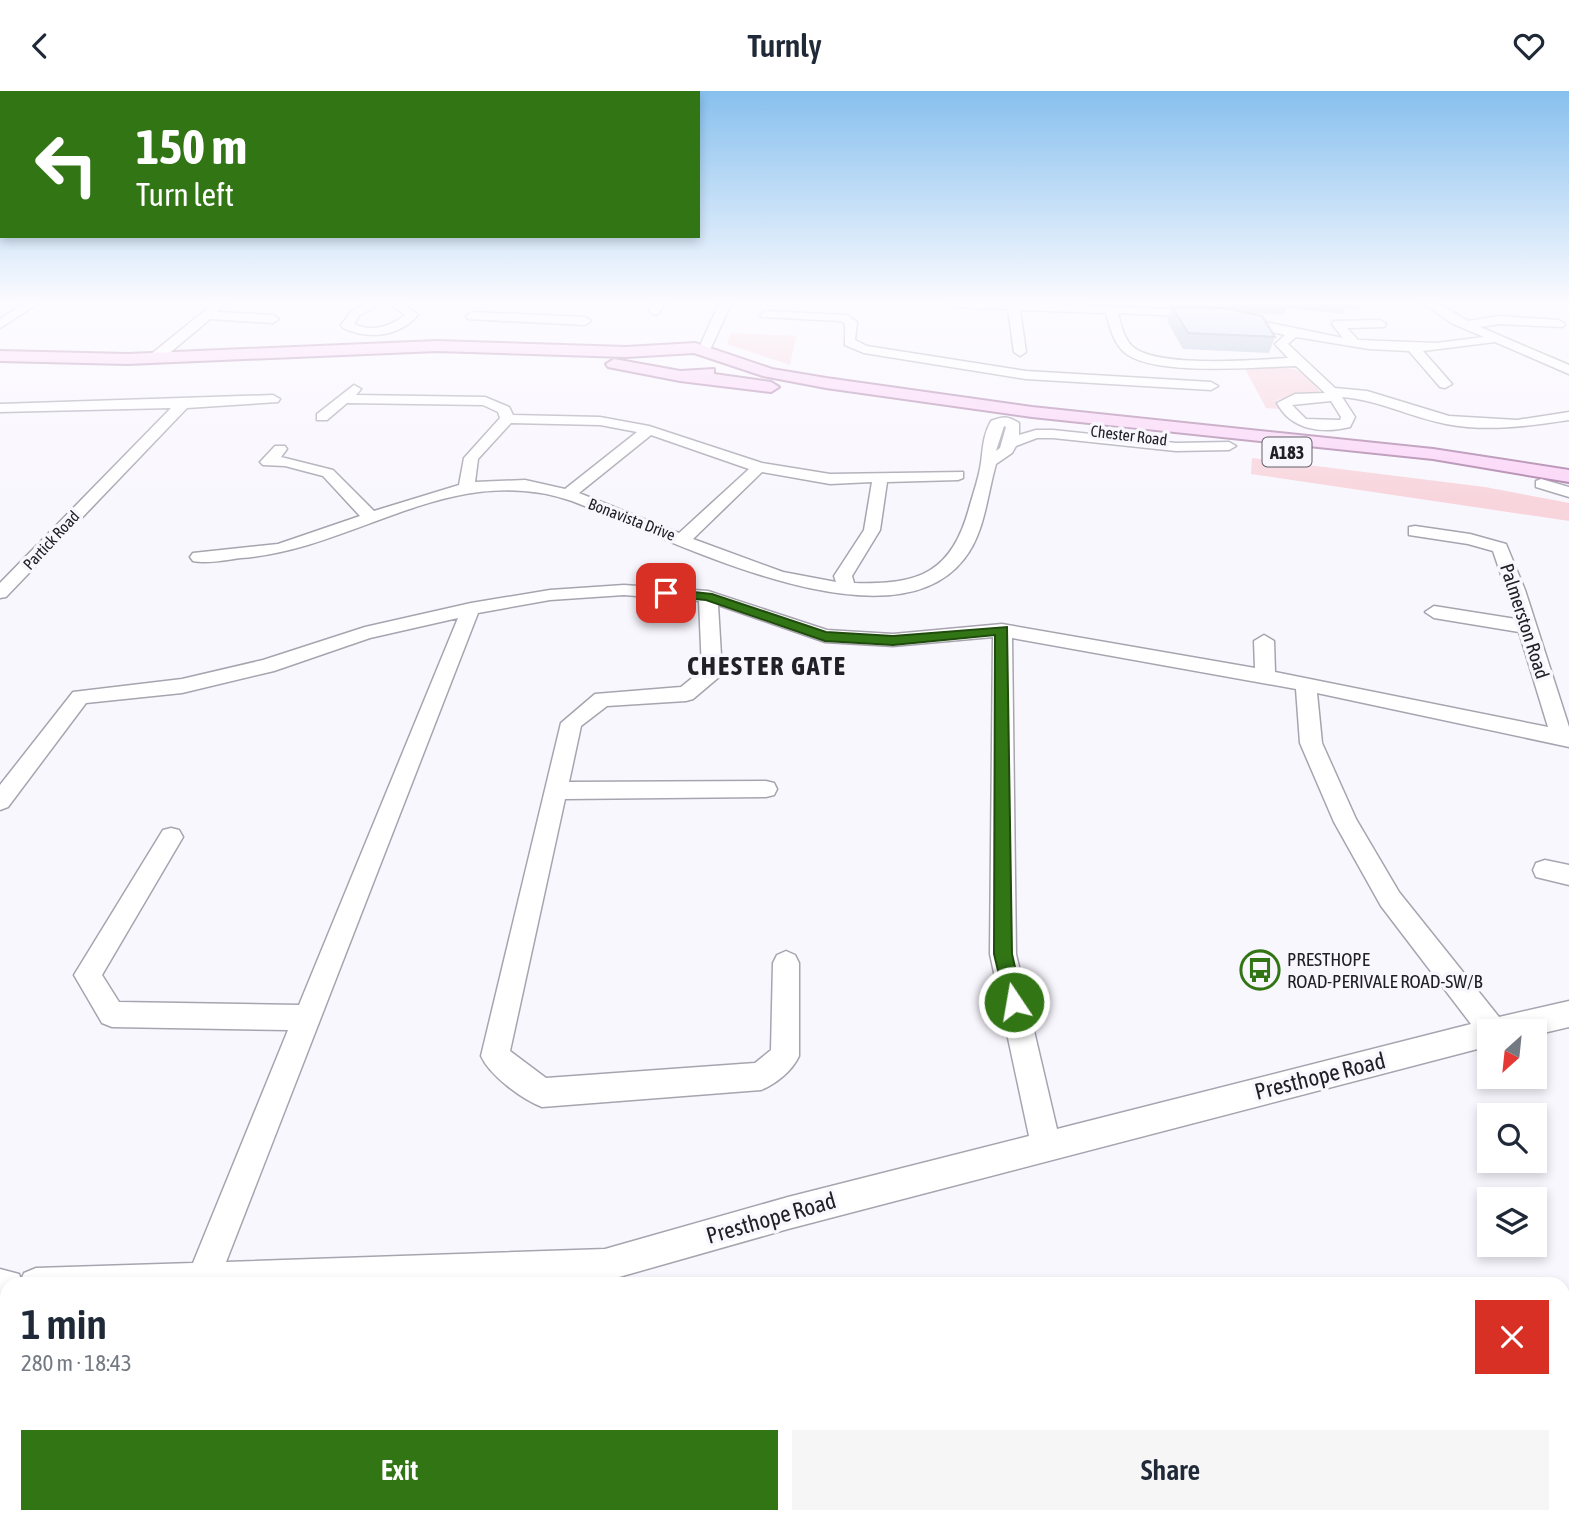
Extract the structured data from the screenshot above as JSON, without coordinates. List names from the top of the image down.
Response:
{
  "streets": {
    "main road": ["Chester Road", "A183"],
    "street": [
      "Bonavista Drive",
      "Partick Road",
      "Palmerston Road",
      "Presthope Road"
    ]
  },
  "crossings": [
    ["Chester Road", "Bonavista Drive"]
  ],
  "districts": ["CHESTER GATE"],
  "places": {
    "bus stop": ["PRESTHOPE ROAD-PERIVALE ROAD-SW/B"]
  },
  "north": "bottom left",
  "page": {
    "header": "Turnly",
    "turn": ["150 m", "Turn left"],
    "heading": ["1 min", "280 m · 18:43"],
    "buttons": ["Exit", "Share"]
  }
}
